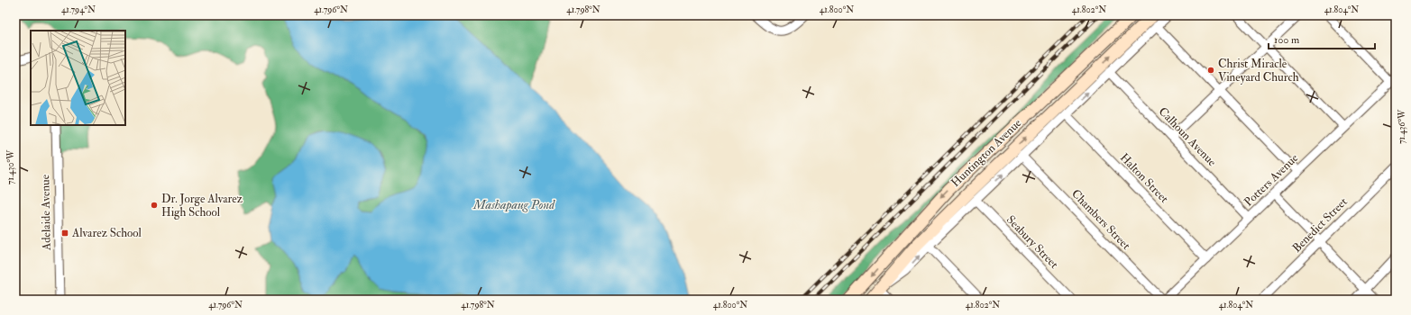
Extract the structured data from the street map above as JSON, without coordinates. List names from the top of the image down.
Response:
{
  "streets": {
    "main road": ["Huntington Avenue"],
    "street": [
      "Calhoun Avenue",
      "Halton Street",
      "Potters Avenue",
      "Adelaide Avenue",
      "Chambers Street",
      "Benedict Street",
      "Seabury Street"
    ]
  },
  "crossings": [
    ["Calhoun Avenue", "Huntington Avenue"],
    ["Calhoun Avenue", "Potters Avenue"],
    ["Huntington Avenue", "Halton Street"],
    ["Huntington Avenue", "Chambers Street"],
    ["Huntington Avenue", "Seabury Street"],
    ["Halton Street", "Potters Avenue"],
    ["Potters Avenue", "Chambers Street"]
  ],
  "water": ["Mashapaug Pond"],
  "places": {
    "other": ["Christ Miracle Vineyard Church", "Dr. Jorge Alvarez High School"],
    "transit": ["Alvarez School"]
  },
  "scale_bar": "100 m",
  "coordinates": [
    "41.794°N",
    "41.796°N",
    "41.798°N",
    "41.800°N",
    "41.802°N",
    "41.804°N",
    "71.436°W",
    "71.430°W"
  ]
}
